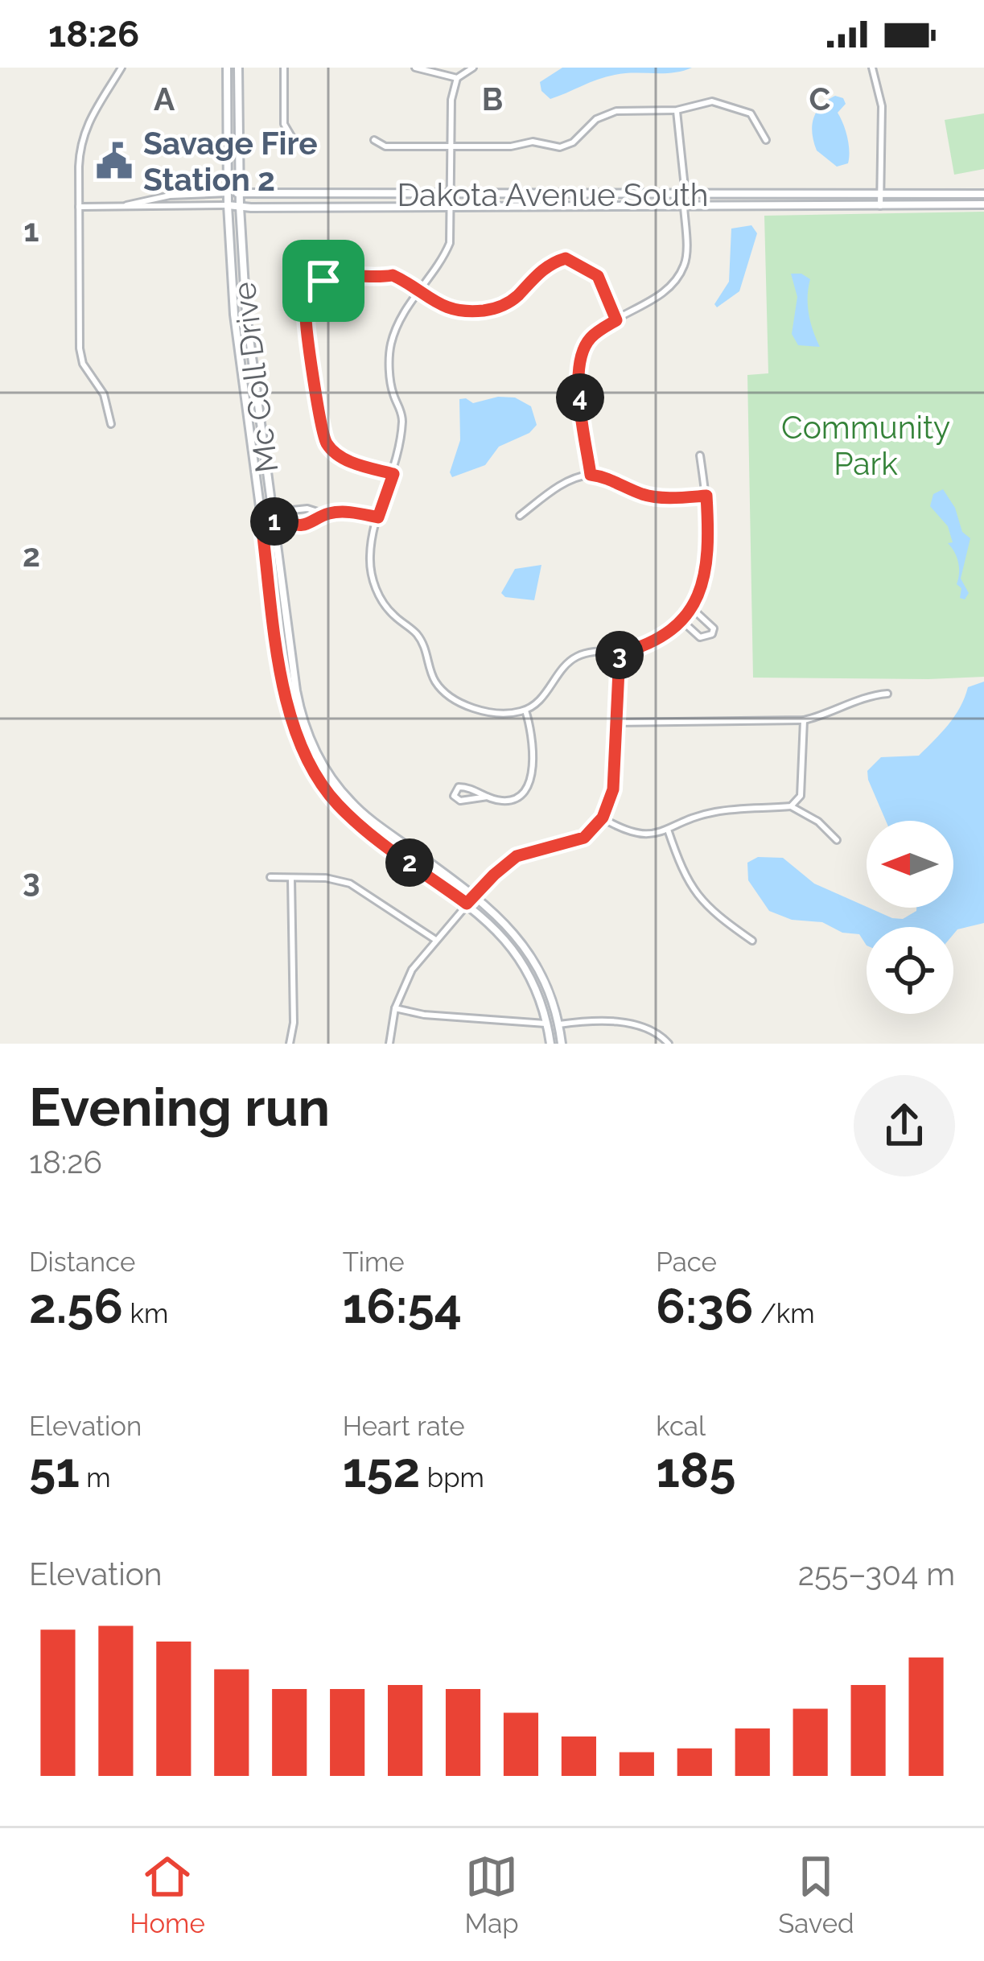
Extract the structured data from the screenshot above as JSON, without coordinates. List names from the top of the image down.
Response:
{
  "streets": {
    "main road": ["Dakota Avenue South", "Mc Coll Drive"]
  },
  "crossings": [
    ["Dakota Avenue South", "Mc Coll Drive"]
  ],
  "parks": ["Community Park"],
  "places": {
    "public building": ["Savage Fire Station 2"]
  },
  "north": "left",
  "page": {
    "status": "18:26",
    "pins": [
      "4",
      "1",
      "3",
      "2"
    ],
    "heading": ["Evening run", "18:26"],
    "stats": [
      ["Distance", "2.56 km"],
      ["Time", "16:54"],
      ["Pace", "6:36 /km"],
      ["Elevation", "51 m"],
      ["Heart rate", "152 bpm"],
      ["kcal", "185"]
    ],
    "chart": ["Elevation", "255–304 m"],
    "tabs": ["Home", "Map", "Saved"]
  },
  "grid": {
    "columns": ["A", "B", "C"],
    "rows": ["1", "2", "3"]
  }
}
